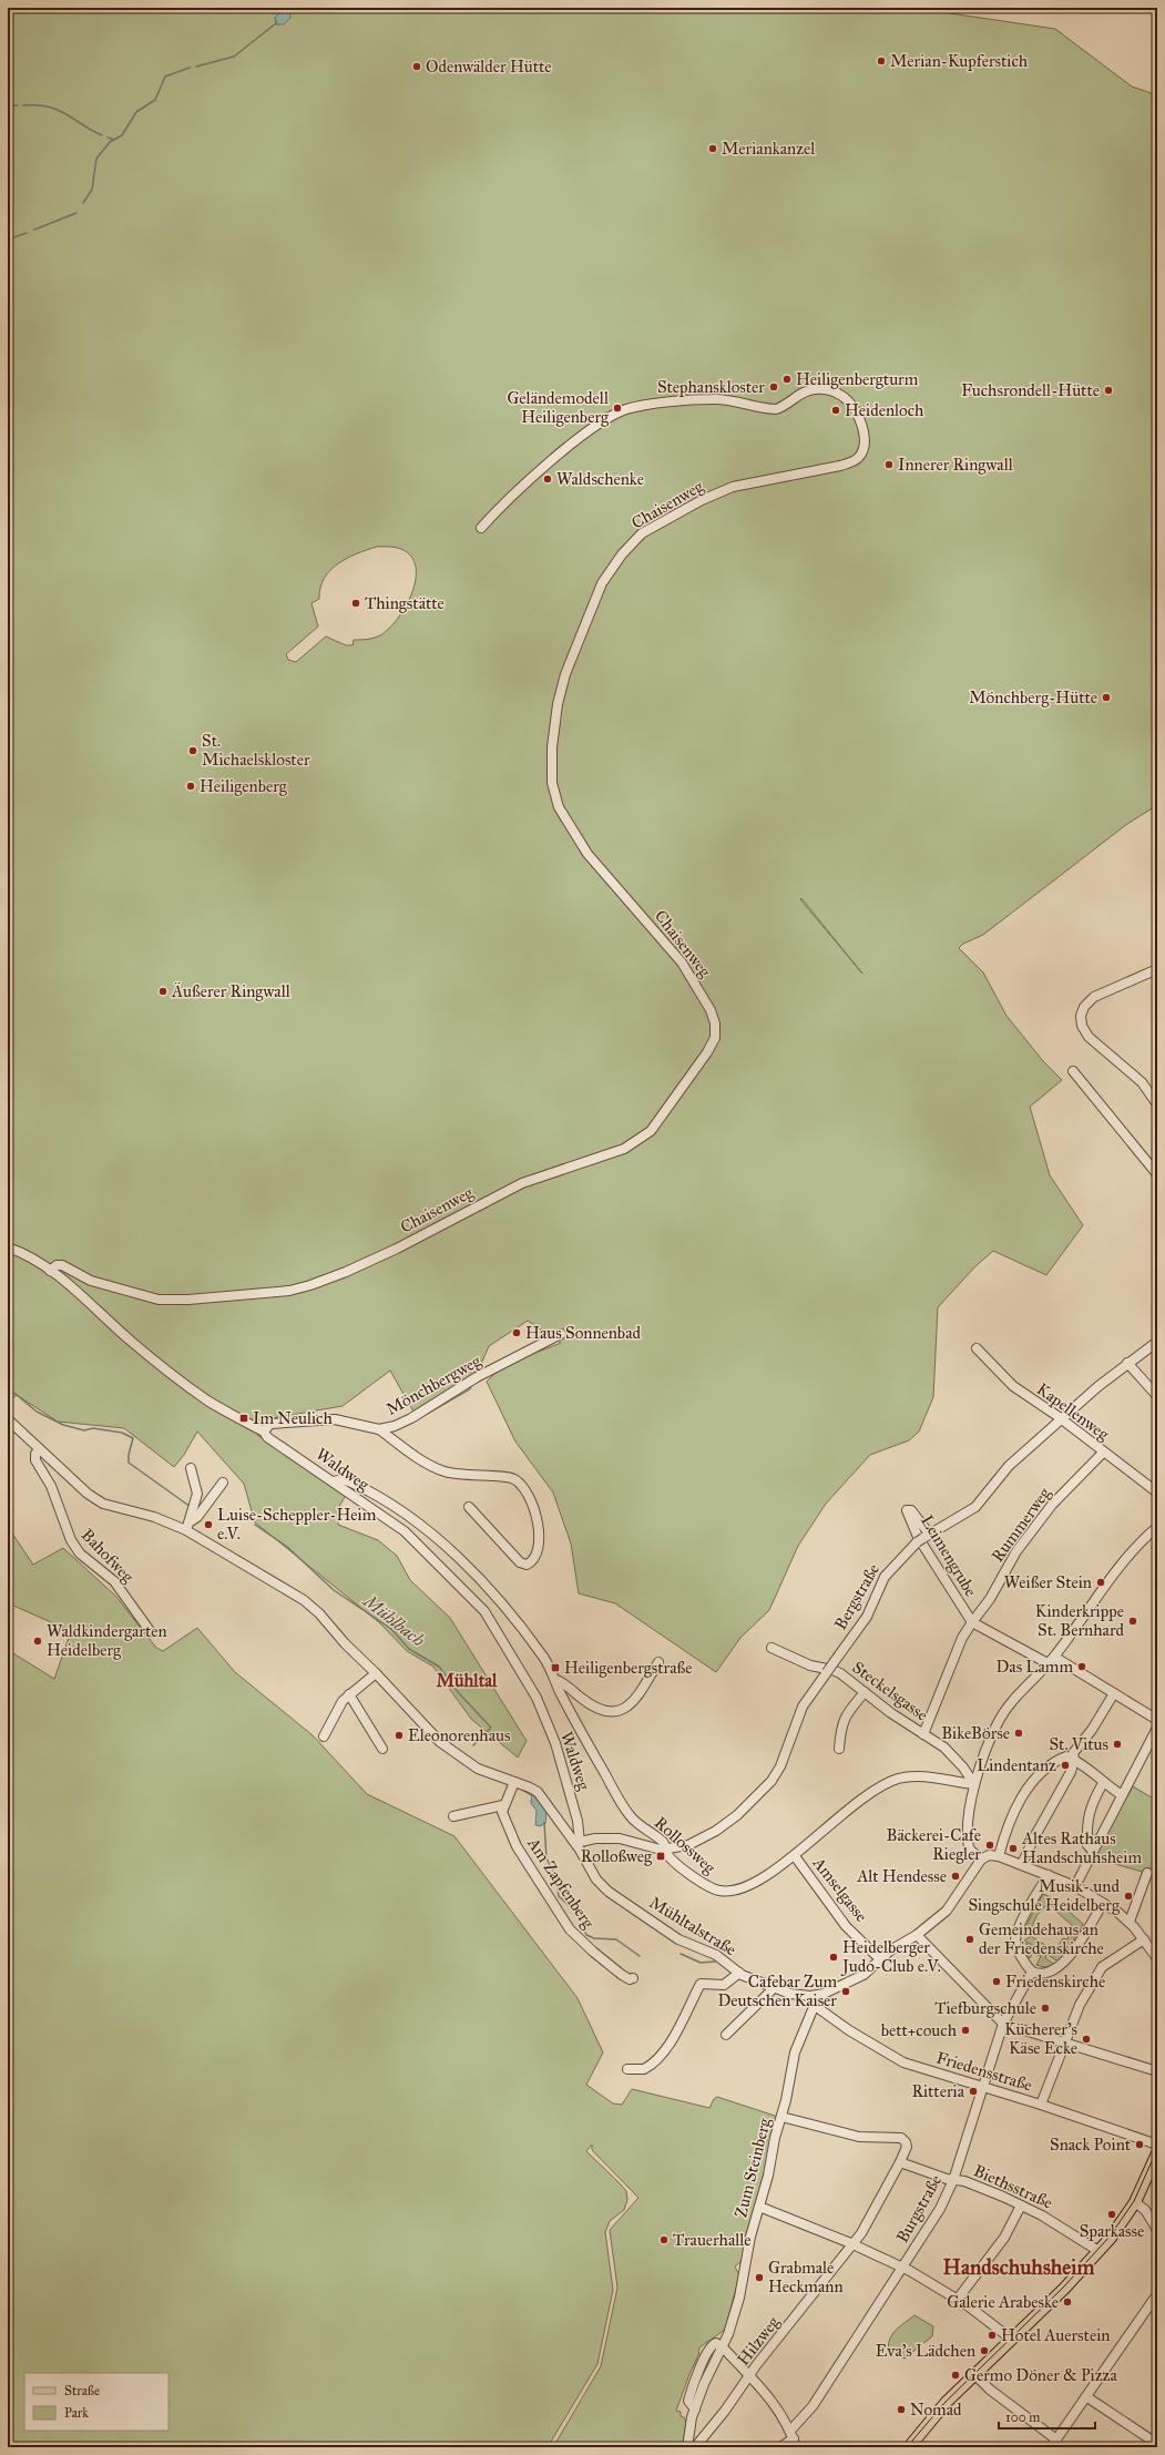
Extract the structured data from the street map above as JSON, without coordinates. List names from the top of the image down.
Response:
{
  "streets": {
    "street": [
      "Chaisenweg",
      "Mönchbergweg",
      "Kapellenweg",
      "Waldweg",
      "Rummerweg",
      "Bahofweg",
      "Leimengrube",
      "Bergstraße",
      "Steckelsgasse",
      "Rollossweg",
      "Am Zapfenberg",
      "Amselgasse",
      "Mühltalstraße",
      "Friedensstraße",
      "Zum Steinberg",
      "Biethsstraße",
      "Burgstraße",
      "Hilzweg"
    ]
  },
  "crossings": [
    ["Chaisenweg", "Waldweg"],
    ["Mönchbergweg", "Waldweg"],
    ["Kapellenweg", "Rummerweg"],
    ["Kapellenweg", "Bergstraße"],
    ["Waldweg", "Bergstraße"],
    ["Waldweg", "Mühltalstraße"],
    ["Rummerweg", "Leimengrube"],
    ["Rummerweg", "Steckelsgasse"],
    ["Bahofweg", "Mühltalstraße"],
    ["Leimengrube", "Bergstraße"],
    ["Bergstraße", "Rollossweg"],
    ["Bergstraße", "Mühltalstraße"],
    ["Steckelsgasse", "Rollossweg"],
    ["Rollossweg", "Amselgasse"],
    ["Amselgasse", "Mühltalstraße"],
    ["Mühltalstraße", "Friedensstraße"],
    ["Mühltalstraße", "Zum Steinberg"],
    ["Friedensstraße", "Zum Steinberg"],
    ["Friedensstraße", "Burgstraße"],
    ["Biethsstraße", "Burgstraße"],
    ["Biethsstraße", "Hilzweg"]
  ],
  "districts": ["Mühltal", "Handschuhsheim"],
  "water": ["Mühlbach"],
  "places": {
    "other": [
      "Merian-Kupferstich",
      "Odenwälder Hütte",
      "Meriankanzel",
      "Heiligenbergturm",
      "Stephanskloster",
      "Fuchsrondell-Hütte",
      "Geländemodell Heiligenberg",
      "Heidenloch",
      "Innerer Ringwall",
      "Waldschenke",
      "Thingstätte",
      "Mönchberg-Hütte",
      "St. Michaelskloster",
      "Heiligenberg",
      "Äußerer Ringwall",
      "Haus Sonnenbad",
      "Luise-Scheppler-Heim e.V.",
      "Weißer Stein",
      "Kinderkrippe St. Bernhard",
      "Waldkindergarten Heidelberg",
      "Das Lamm",
      "BikeBörse",
      "Eleonorenhaus",
      "St. Vitus",
      "Lindentanz",
      "Bäckerei-Cafe Riegler",
      "Altes Rathaus Handschuhsheim",
      "Alt Hendesse",
      "Musik- und Singschule Heidelberg",
      "Gemeindehaus an der Friedenskirche",
      "Heidelberger Judo-Club e.V.",
      "Friedenskirche",
      "Cafebar Zum Deutschen Kaiser",
      "Tiefburgschule",
      "bett+couch",
      "Kücherer's Käse Ecke",
      "Ritteria",
      "Snack Point",
      "Sparkasse",
      "Trauerhalle",
      "Grabmale Heckmann",
      "Galerie Arabeske",
      "Hotel Auerstein",
      "Eva's Lädchen",
      "Germo Döner & Pizza",
      "Nomad"
    ],
    "transit": ["Im Neulich", "Heiligenbergstraße", "Rolloßweg"]
  },
  "legend": ["Straße", "Park"],
  "scale_bar": "100 m"
}
